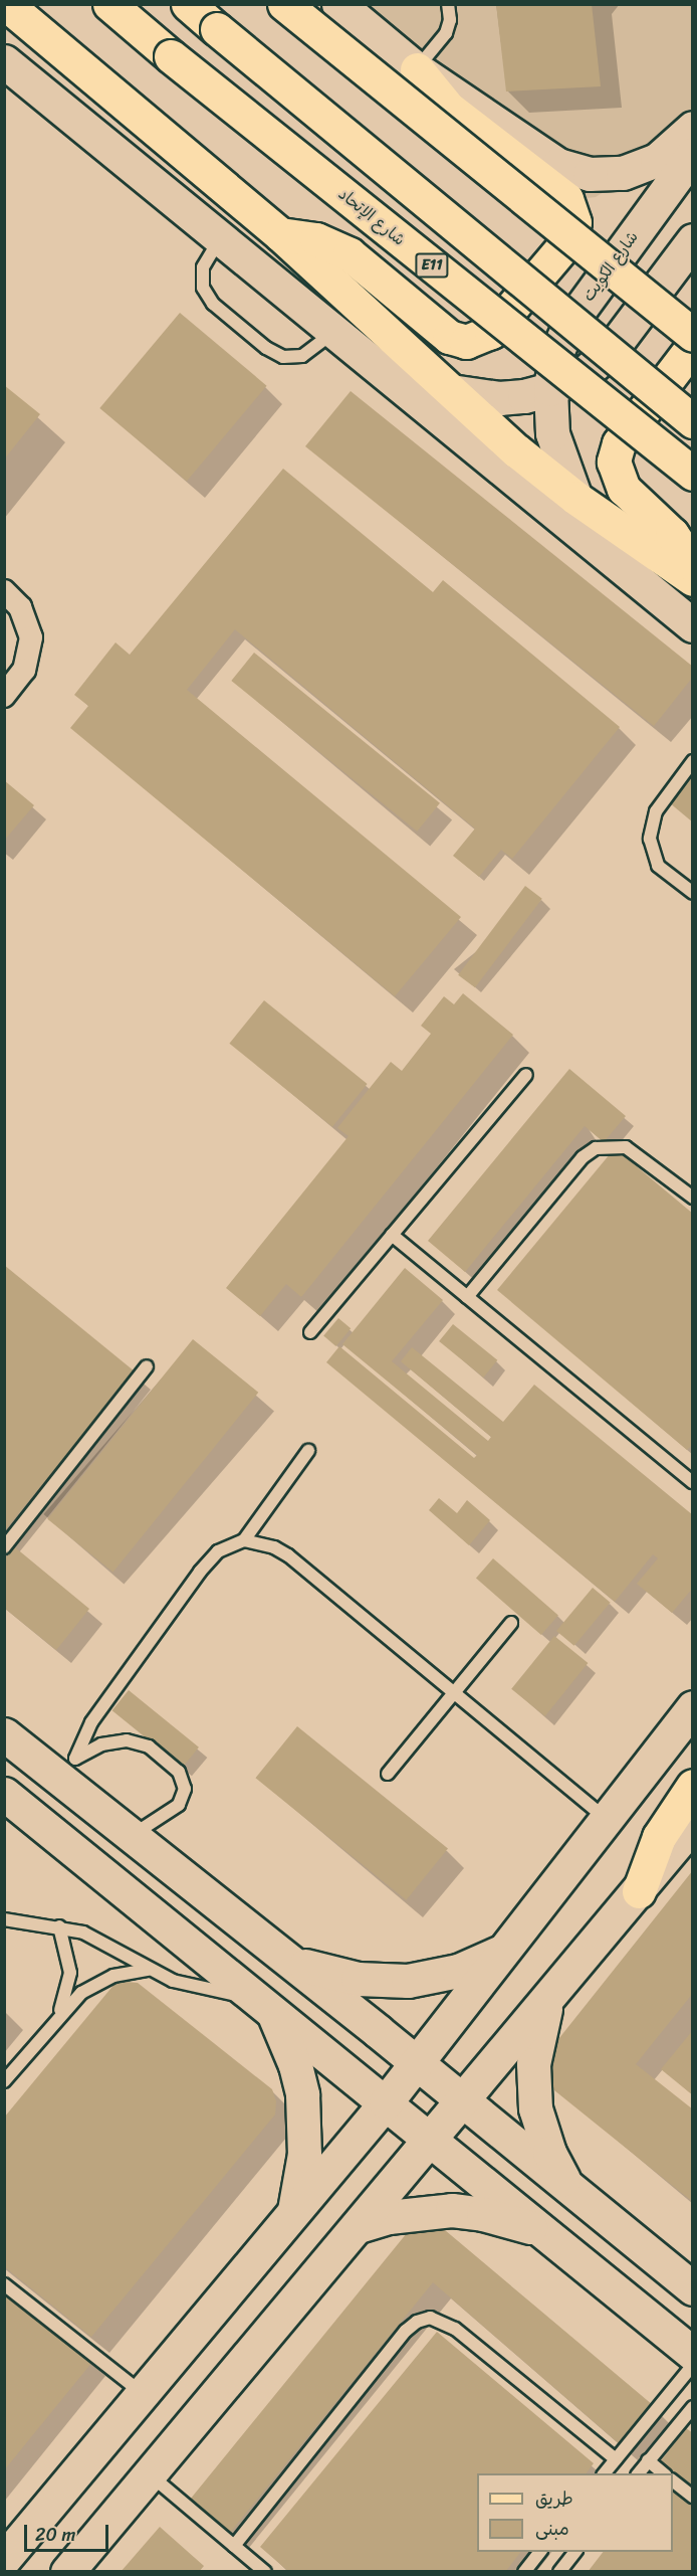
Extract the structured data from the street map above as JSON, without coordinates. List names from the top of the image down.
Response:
{
  "streets": {
    "main road": ["شارع الإتحاد", "E11", "شارع الكويت"]
  },
  "legend": ["طريق", "مبنى"],
  "scale_bar": "20 m"
}
